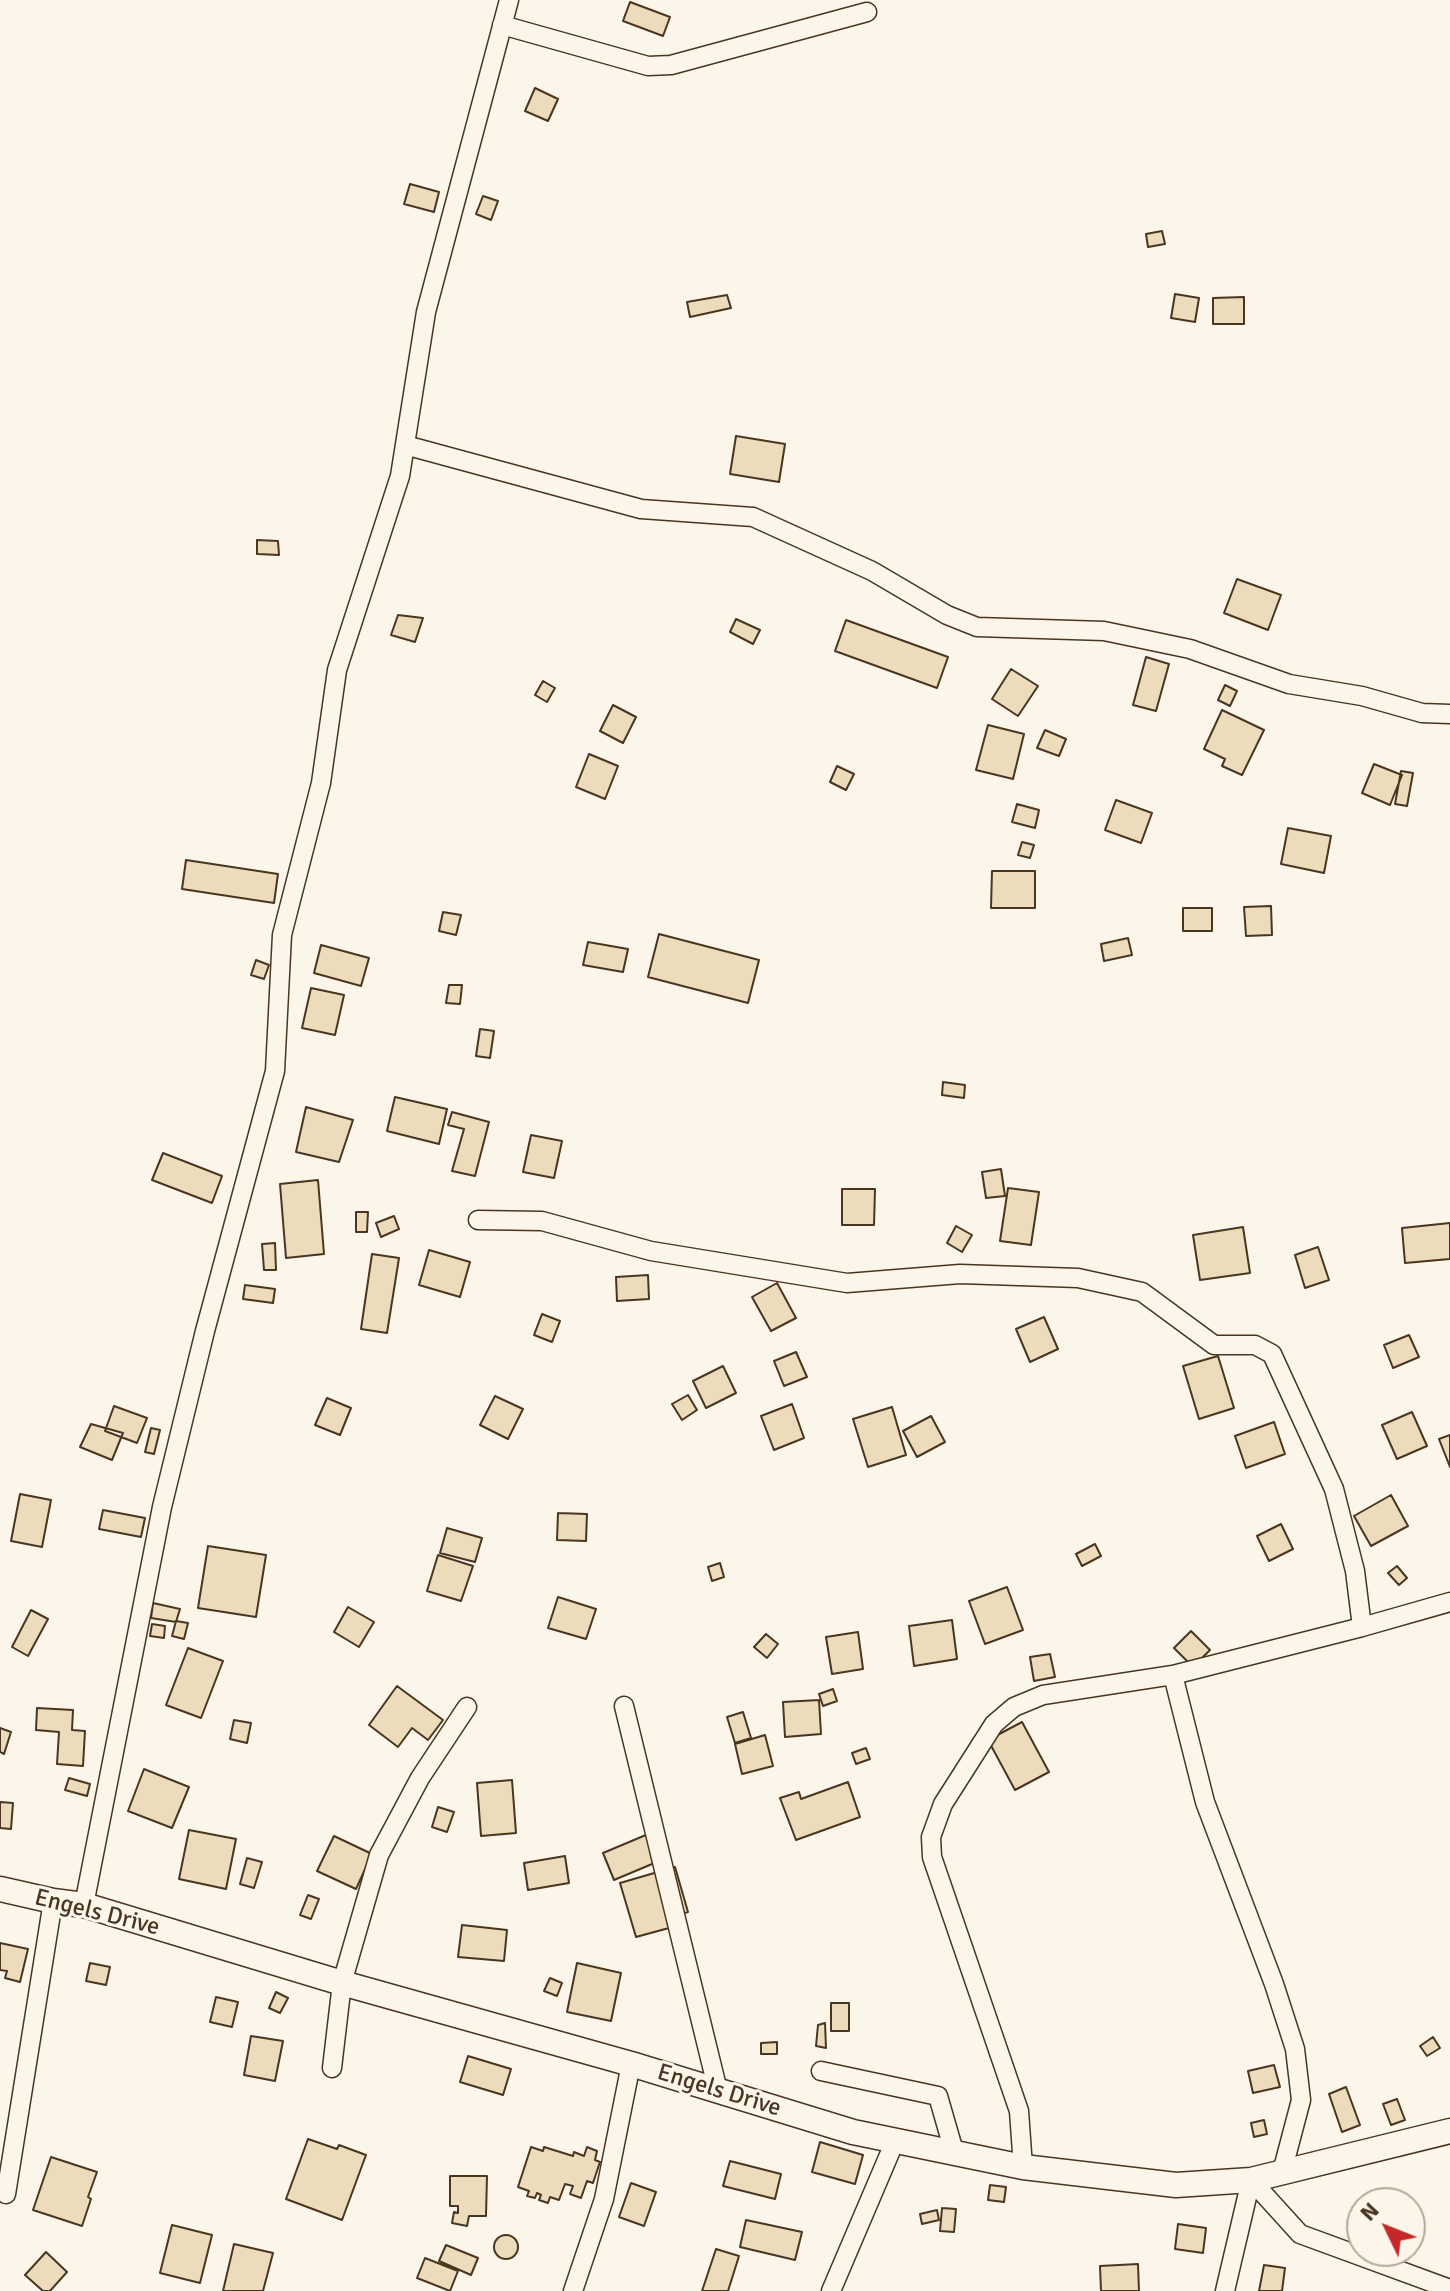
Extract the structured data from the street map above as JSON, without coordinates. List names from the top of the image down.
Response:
{
  "streets": {
    "street": ["Engels Drive"]
  },
  "north": "top left"
}
